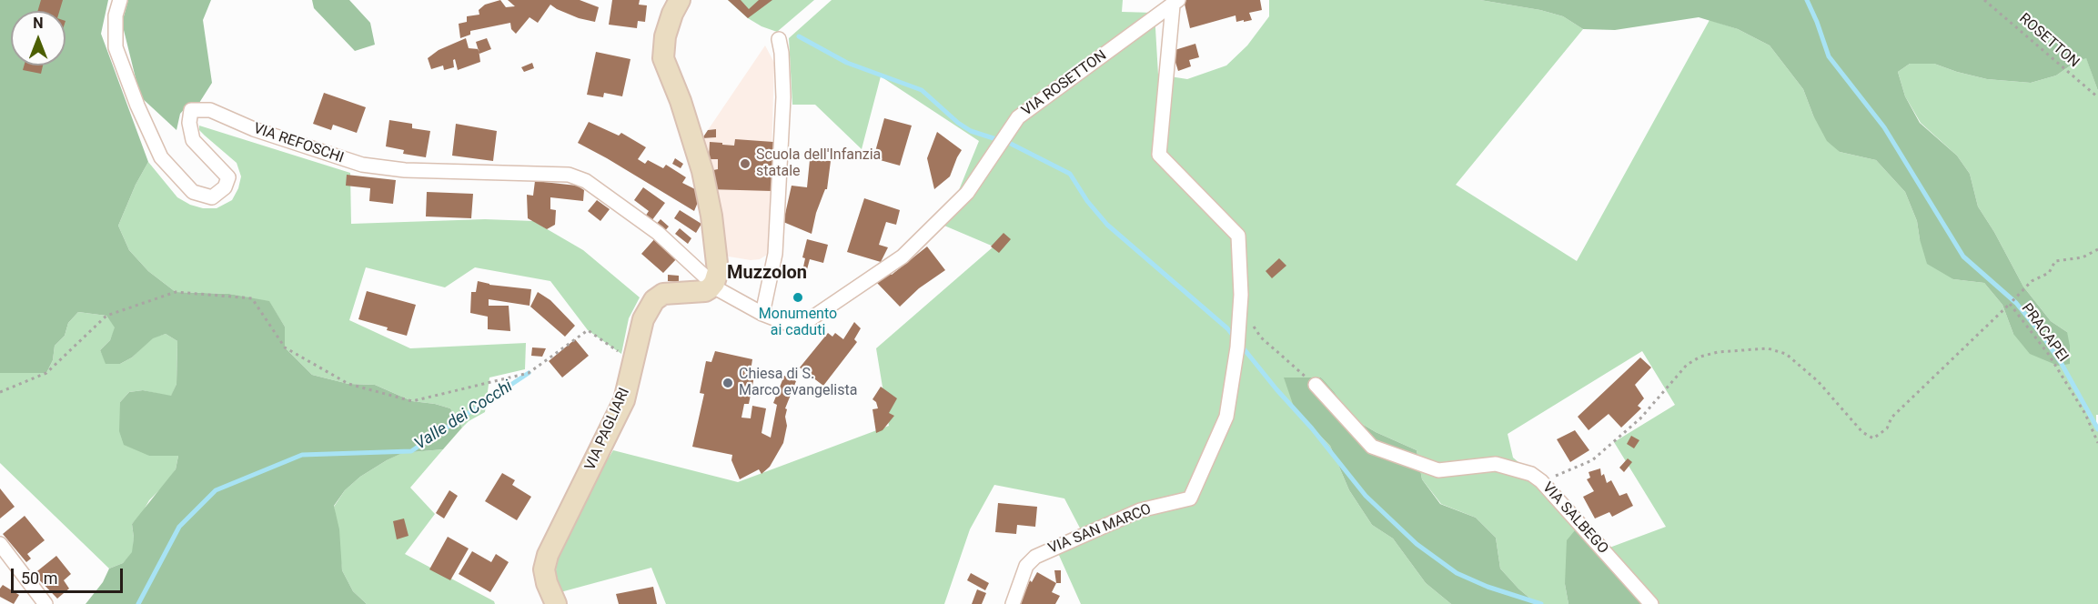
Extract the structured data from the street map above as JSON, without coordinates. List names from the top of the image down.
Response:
{
  "streets": {
    "street": [
      "VIA ROSETTON",
      "VIA REFOSCHI",
      "VIA PAGLIARI",
      "VIA SALBEGO",
      "VIA SAN MARCO"
    ],
    "path": ["ROSETTON", "PRACAPEI"]
  },
  "crossings": [
    ["VIA REFOSCHI", "VIA PAGLIARI"]
  ],
  "districts": ["Muzzolon"],
  "water": ["Valle dei Cocchi"],
  "places": ["Scuola dell'Infanzia statale", "Monumento ai caduti", "Chiesa di S. Marco evangelista"],
  "scale_bar": "50 m",
  "north": "top"
}
